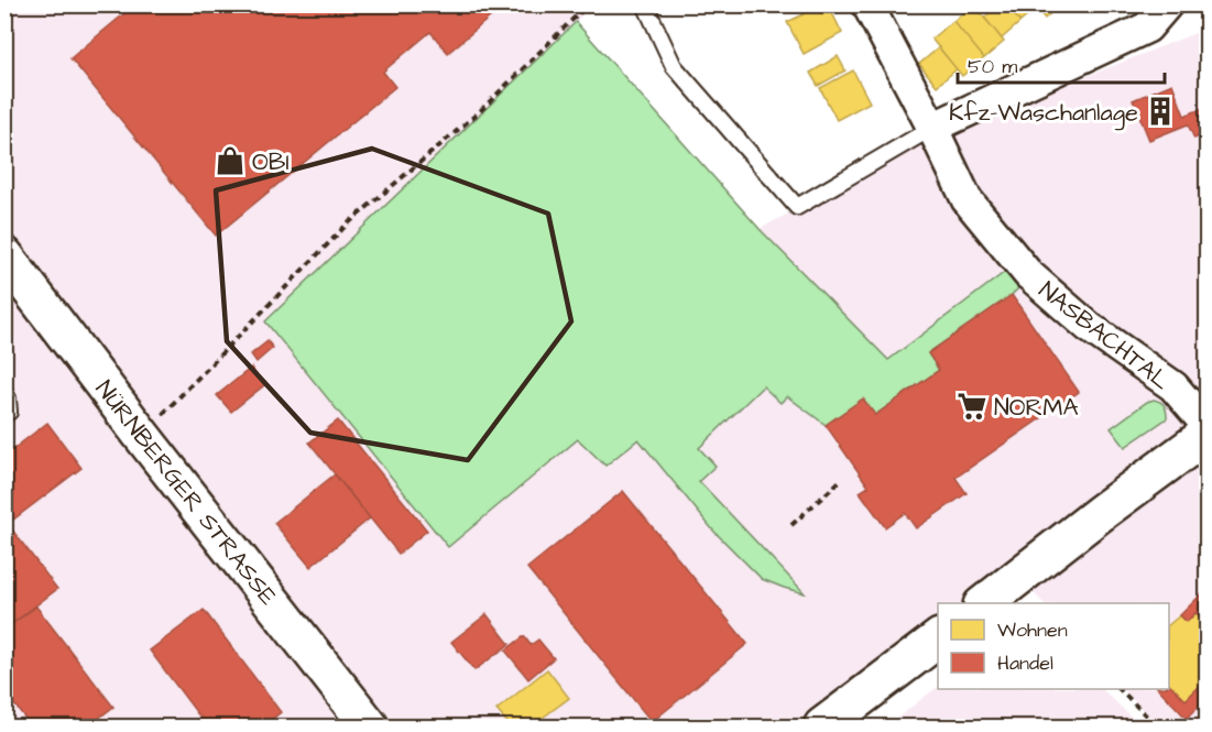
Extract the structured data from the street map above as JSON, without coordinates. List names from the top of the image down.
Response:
{
  "streets": {
    "main road": ["NÜRNBERGER STRASSE"],
    "street": ["NASBACHTAL"]
  },
  "places": {
    "building": ["Kfz-Waschanlage"],
    "shop": ["OBI"],
    "supermarket": ["NORMA"]
  },
  "legend": ["Wohnen", "Handel"],
  "scale_bar": "50 m"
}
